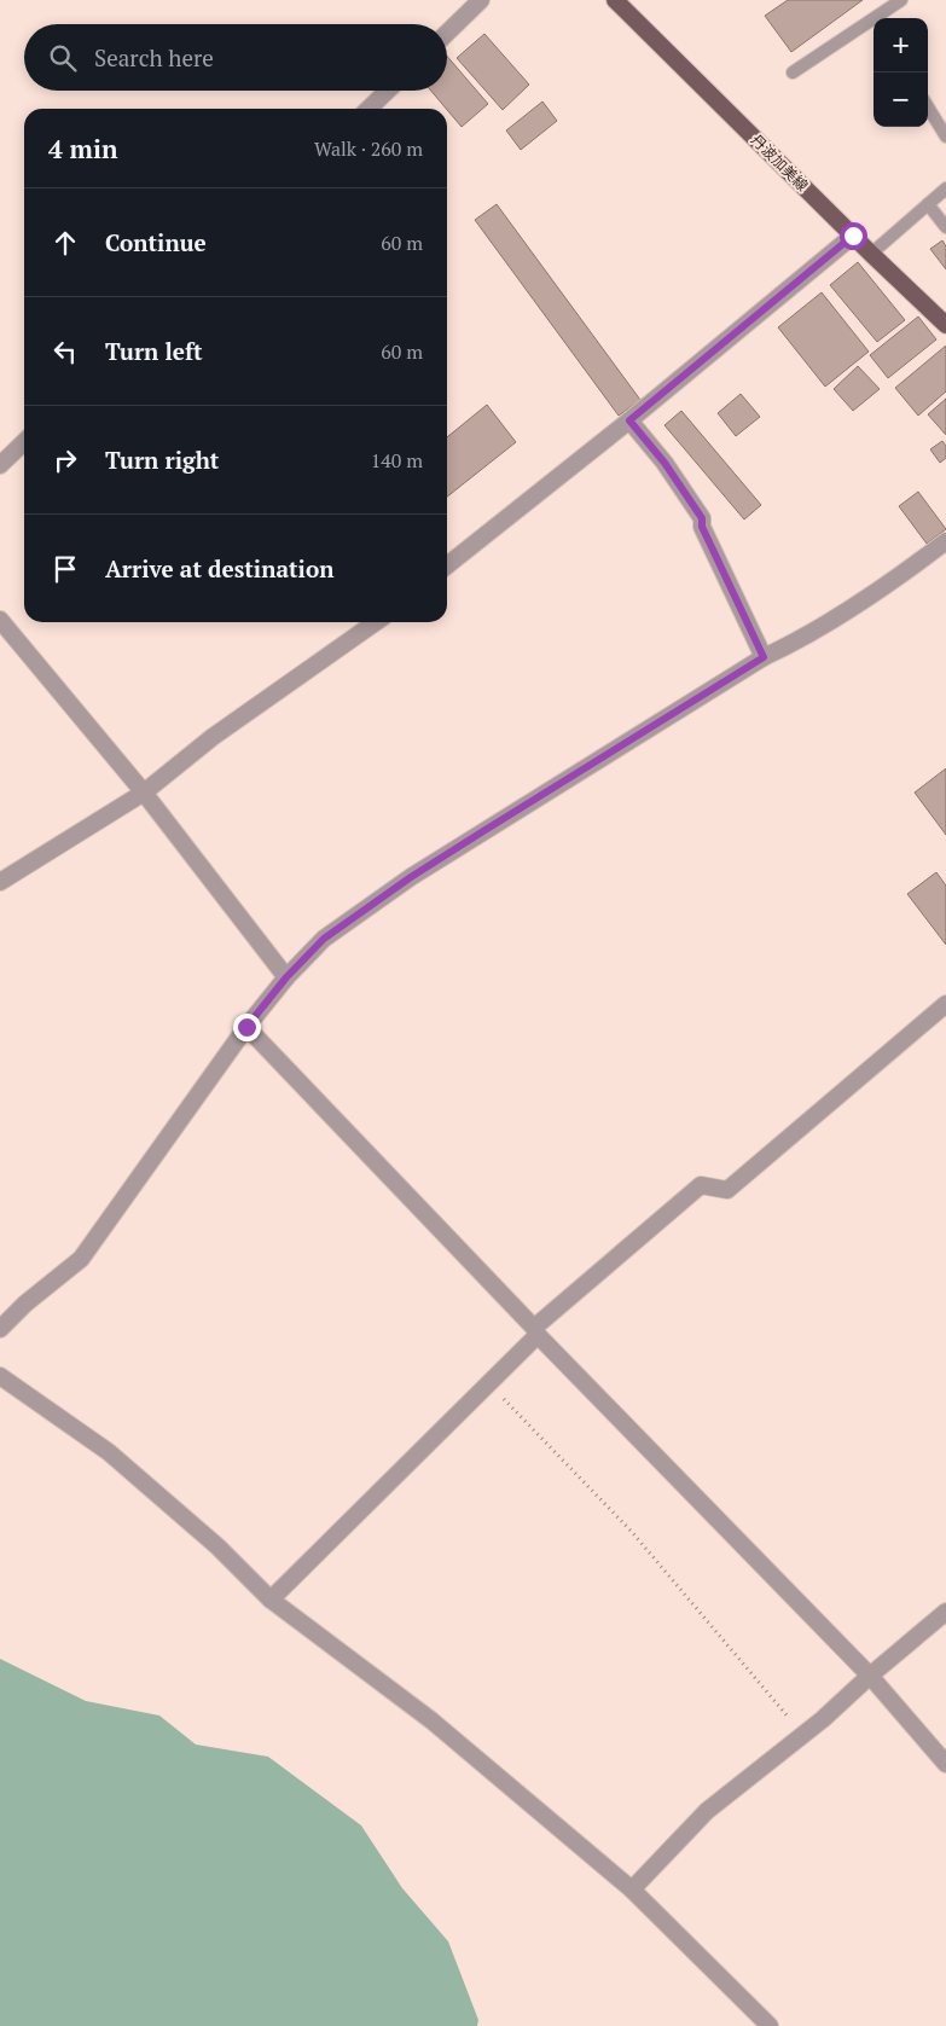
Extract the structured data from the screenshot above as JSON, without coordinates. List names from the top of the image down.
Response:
{
  "streets": {
    "main road": ["丹波加美線"]
  },
  "page": {
    "map_buttons": ["+", "−"],
    "search": "Search here",
    "heading": ["4 min", "Walk · 260 m"],
    "list": [
      ["Continue", "60 m"],
      ["Turn left", "60 m"],
      ["Turn right", "140 m"],
      "Arrive at destination"
    ]
  }
}
